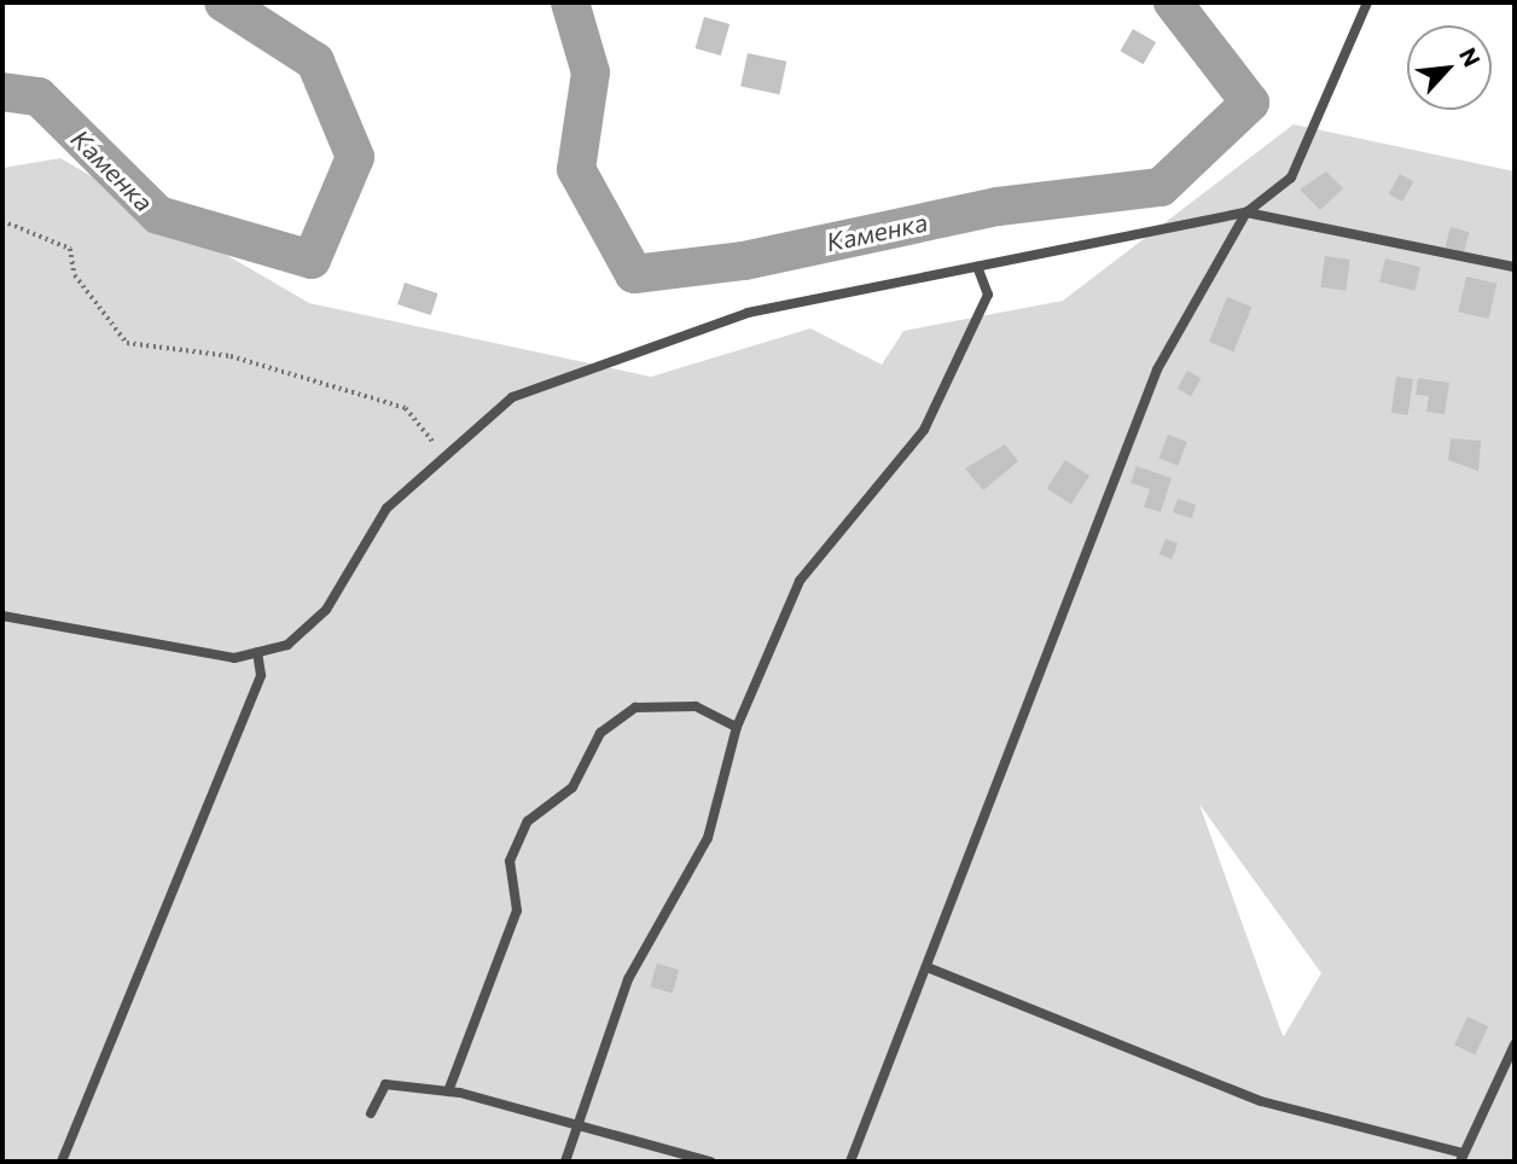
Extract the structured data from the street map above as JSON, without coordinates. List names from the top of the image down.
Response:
{
  "water": ["Каменка"],
  "north": "top right"
}
